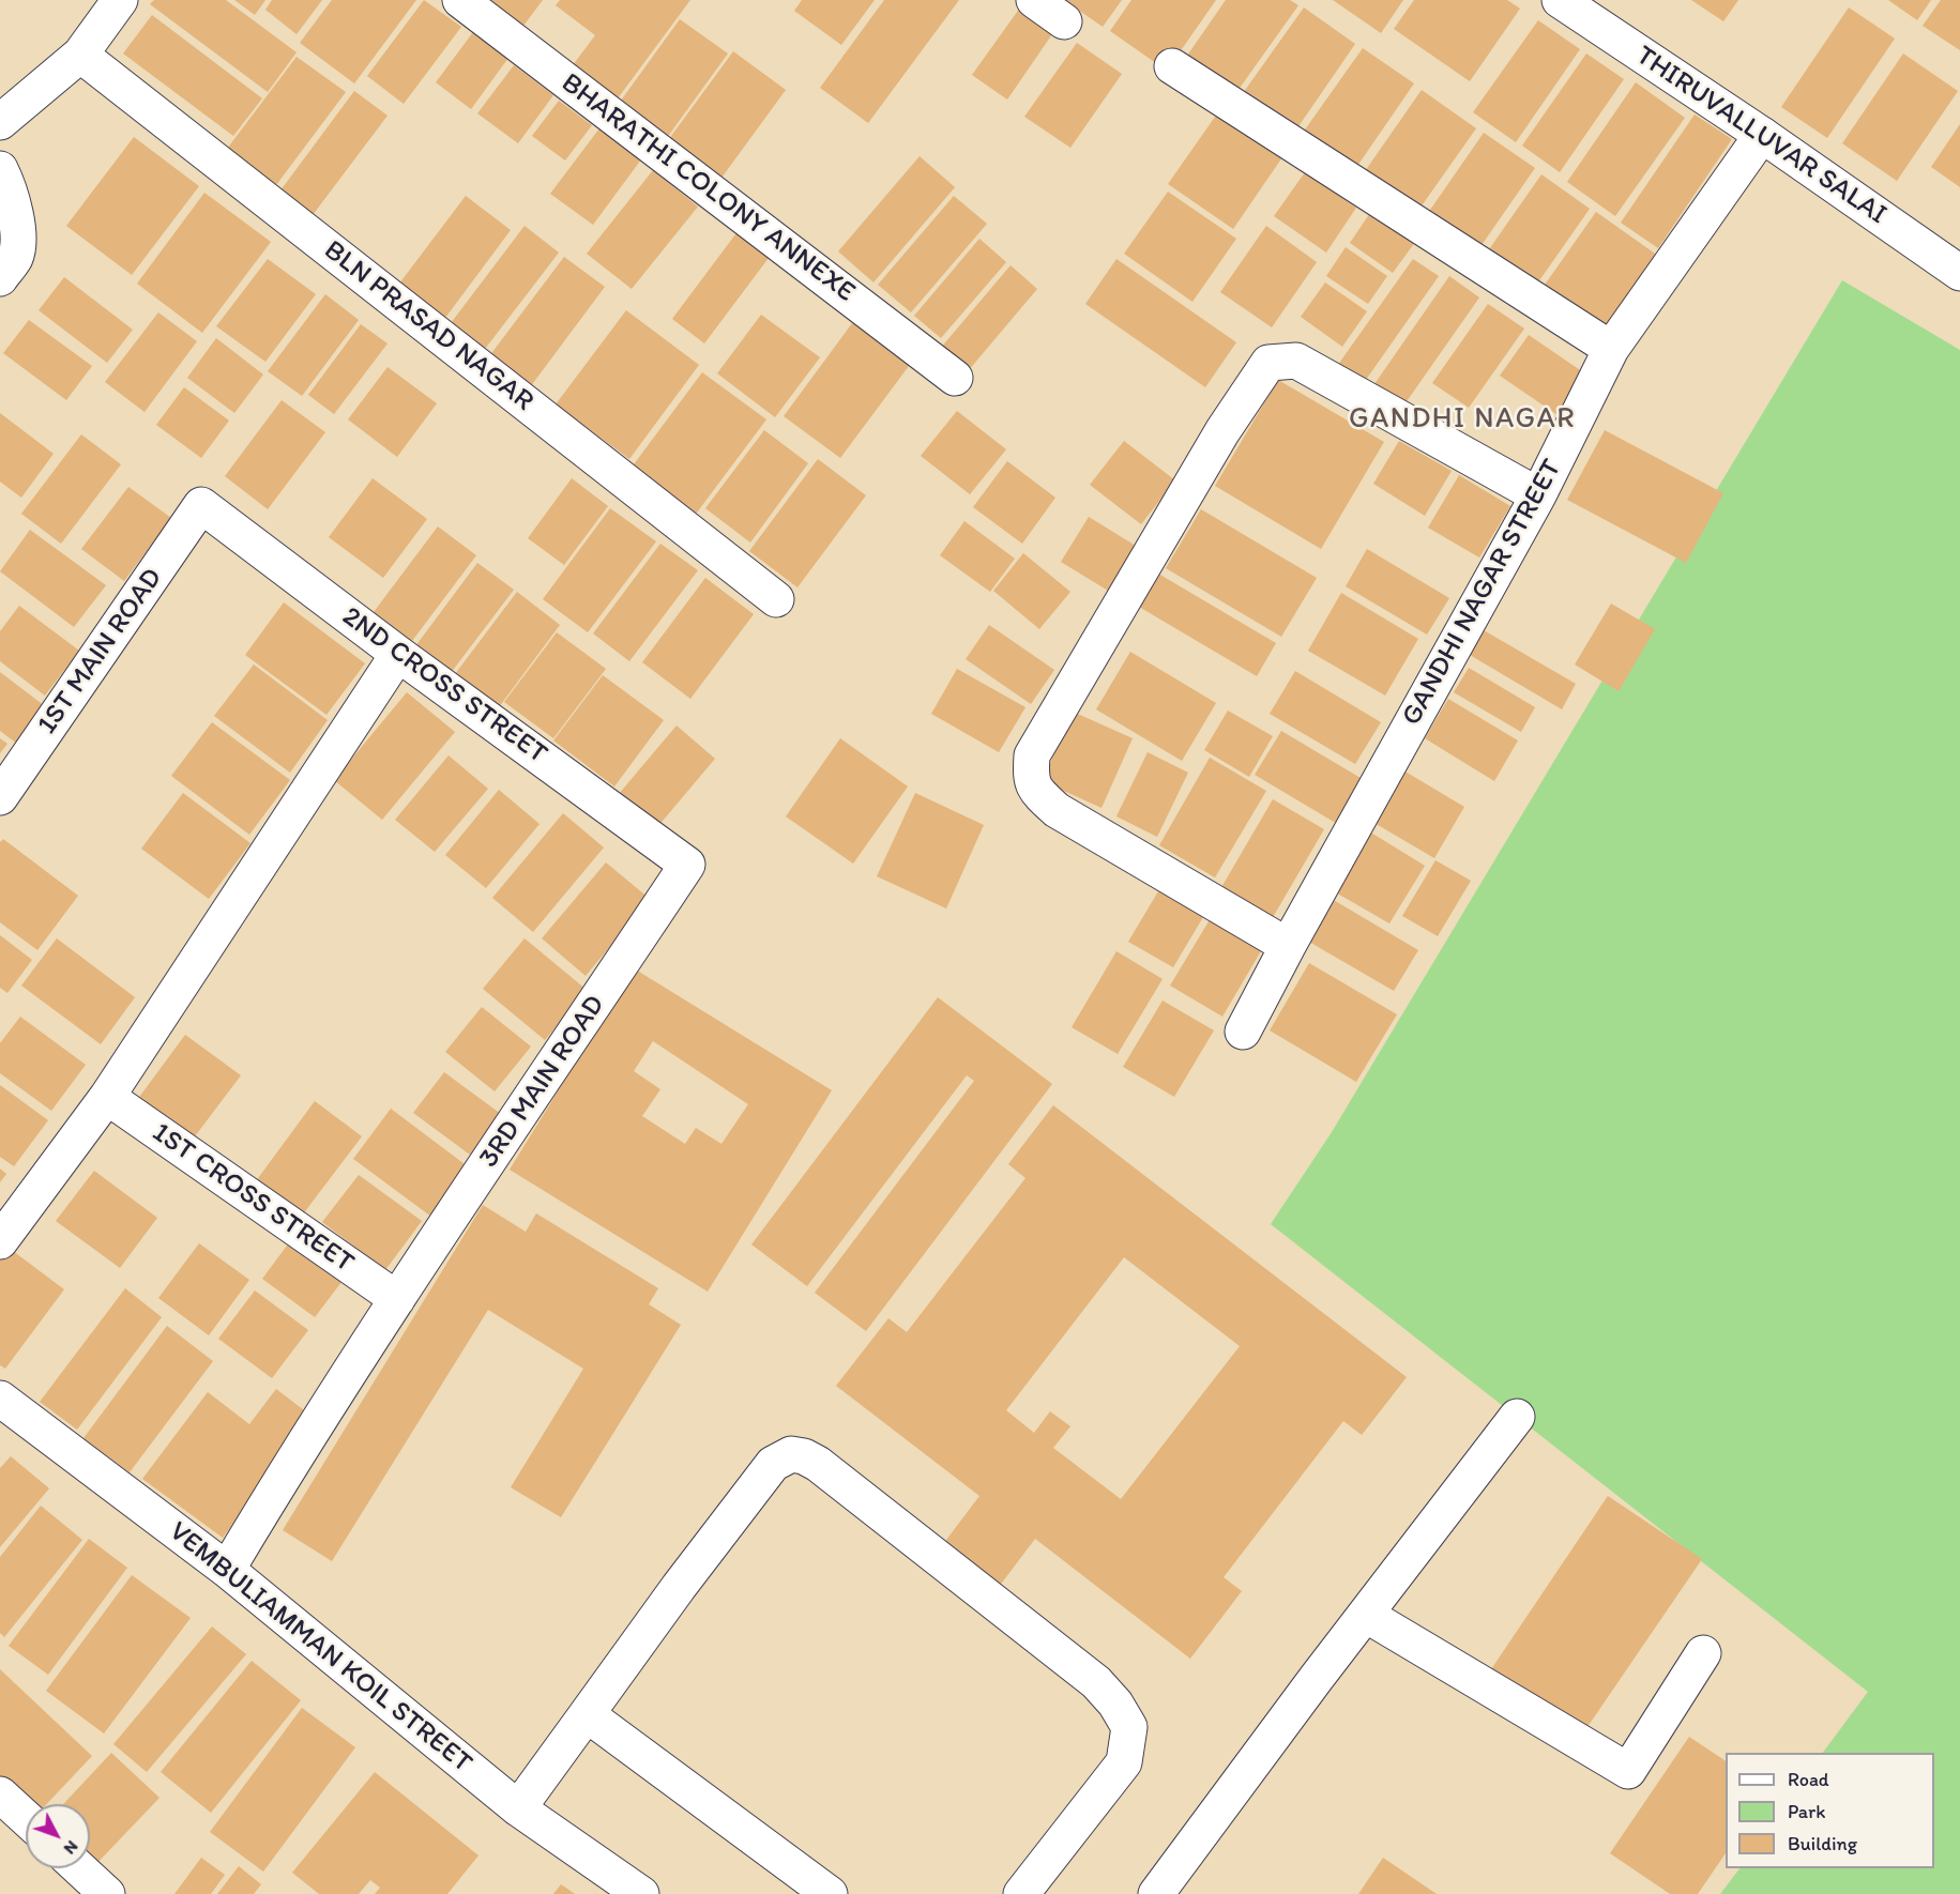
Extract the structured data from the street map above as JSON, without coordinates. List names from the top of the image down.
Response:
{
  "streets": {
    "street": [
      "THIRUVALLUVAR SALAI",
      "BHARATHI COLONY ANNEXE",
      "BLN PRASAD NAGAR",
      "GANDHI NAGAR STREET",
      "1ST MAIN ROAD",
      "2ND CROSS STREET",
      "3RD MAIN ROAD",
      "1ST CROSS STREET",
      "VEMBULIAMMAN KOIL STREET"
    ]
  },
  "crossings": [
    ["THIRUVALLUVAR SALAI", "GANDHI NAGAR STREET"],
    ["1ST MAIN ROAD", "2ND CROSS STREET"],
    ["2ND CROSS STREET", "3RD MAIN ROAD"],
    ["3RD MAIN ROAD", "1ST CROSS STREET"],
    ["3RD MAIN ROAD", "VEMBULIAMMAN KOIL STREET"]
  ],
  "districts": ["GANDHI NAGAR"],
  "legend": ["Road", "Park", "Building"],
  "north": "bottom right"
}
